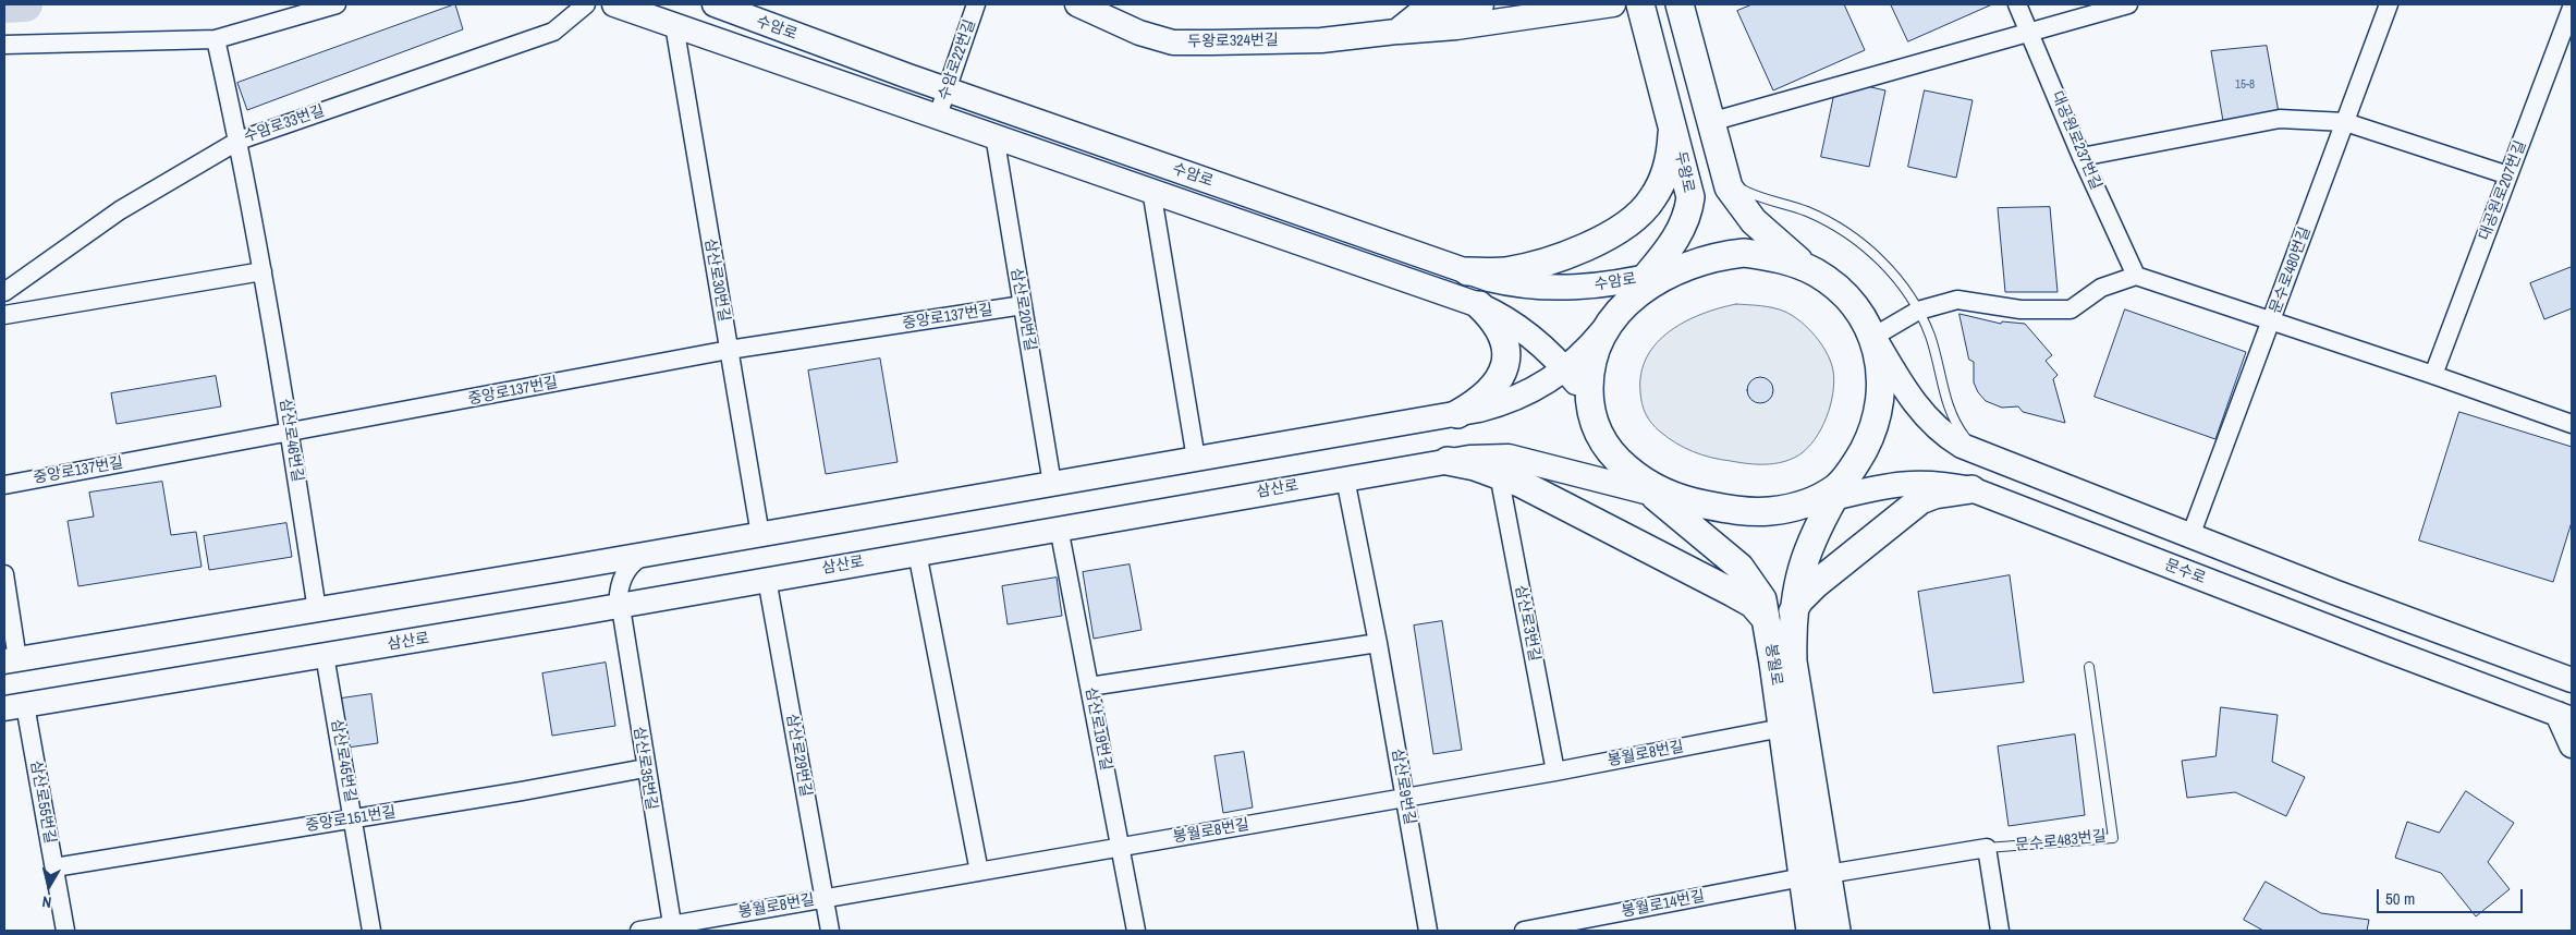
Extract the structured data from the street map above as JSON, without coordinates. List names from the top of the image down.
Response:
{
  "streets": {
    "main road": [
      "수암로",
      "두왕로324번길",
      "두왕로",
      "삼산로",
      "문수로",
      "봉월로"
    ],
    "street": [
      "수암로22번길",
      "수암로33번길",
      "대공원로237번길",
      "대공원로207번길",
      "문수로480번길",
      "삼산로30번길",
      "삼산로20번길",
      "중앙로137번길",
      "삼산로46번길",
      "삼산로3번길",
      "삼산로19번길",
      "봉월로8번길",
      "삼산로29번길",
      "삼산로45번길",
      "삼산로35번길",
      "삼산로9번길",
      "삼산로55번길",
      "중앙로151번길",
      "봉월로14번길"
    ],
    "lane": ["문수로483번길"]
  },
  "crossings": [
    ["수암로", "수암로22번길"],
    ["수암로", "두왕로"],
    ["수암로", "삼산로30번길"],
    ["수암로", "삼산로20번길"],
    ["수암로33번길", "삼산로46번길"],
    ["삼산로30번길", "중앙로137번길"],
    ["삼산로20번길", "중앙로137번길"],
    ["중앙로137번길", "삼산로46번길"],
    ["삼산로", "봉월로"],
    ["삼산로", "삼산로19번길"],
    ["삼산로", "삼산로29번길"],
    ["삼산로", "삼산로45번길"],
    ["삼산로", "삼산로35번길"],
    ["삼산로", "삼산로9번길"],
    ["삼산로", "삼산로55번길"],
    ["문수로", "봉월로"],
    ["삼산로3번길", "봉월로8번길"],
    ["봉월로", "봉월로8번길"],
    ["봉월로", "봉월로14번길"],
    ["삼산로19번길", "봉월로8번길"],
    ["봉월로8번길", "삼산로29번길"],
    ["봉월로8번길", "삼산로35번길"],
    ["봉월로8번길", "삼산로9번길"],
    ["삼산로45번길", "중앙로151번길"],
    ["삼산로35번길", "중앙로151번길"],
    ["삼산로55번길", "중앙로151번길"],
    ["문수로483번길", "봉월로14번길"]
  ],
  "house_numbers": ["15-8"],
  "scale_bar": "50 m",
  "north": "bottom"
}
